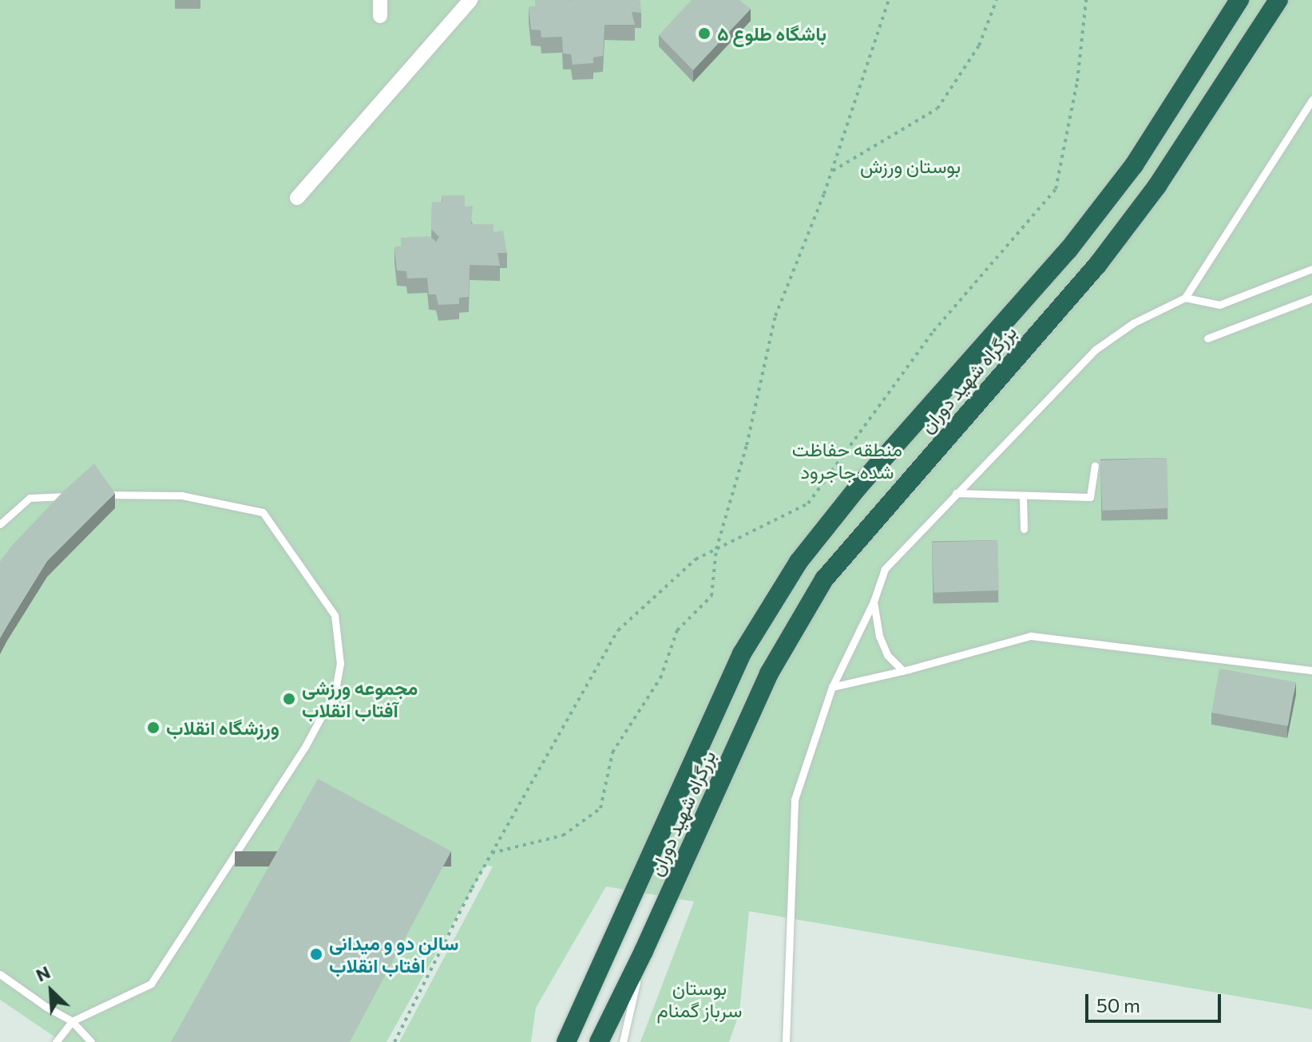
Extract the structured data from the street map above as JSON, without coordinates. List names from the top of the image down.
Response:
{
  "streets": {
    "highway": ["بزرگراه شهید دوران"]
  },
  "parks": ["بوستان ورزش", "منطقه حفاظت شده جاجرود", "بوستان سرباز گمنام"],
  "places": [
    "باشگاه طلوع ۵",
    "مجموعه ورزشی آفتاب انقلاب",
    "ورزشگاه انقلاب",
    "سالن دو و میدانی افتاب انقلاب"
  ],
  "scale_bar": "50 m",
  "north": "top left"
}
